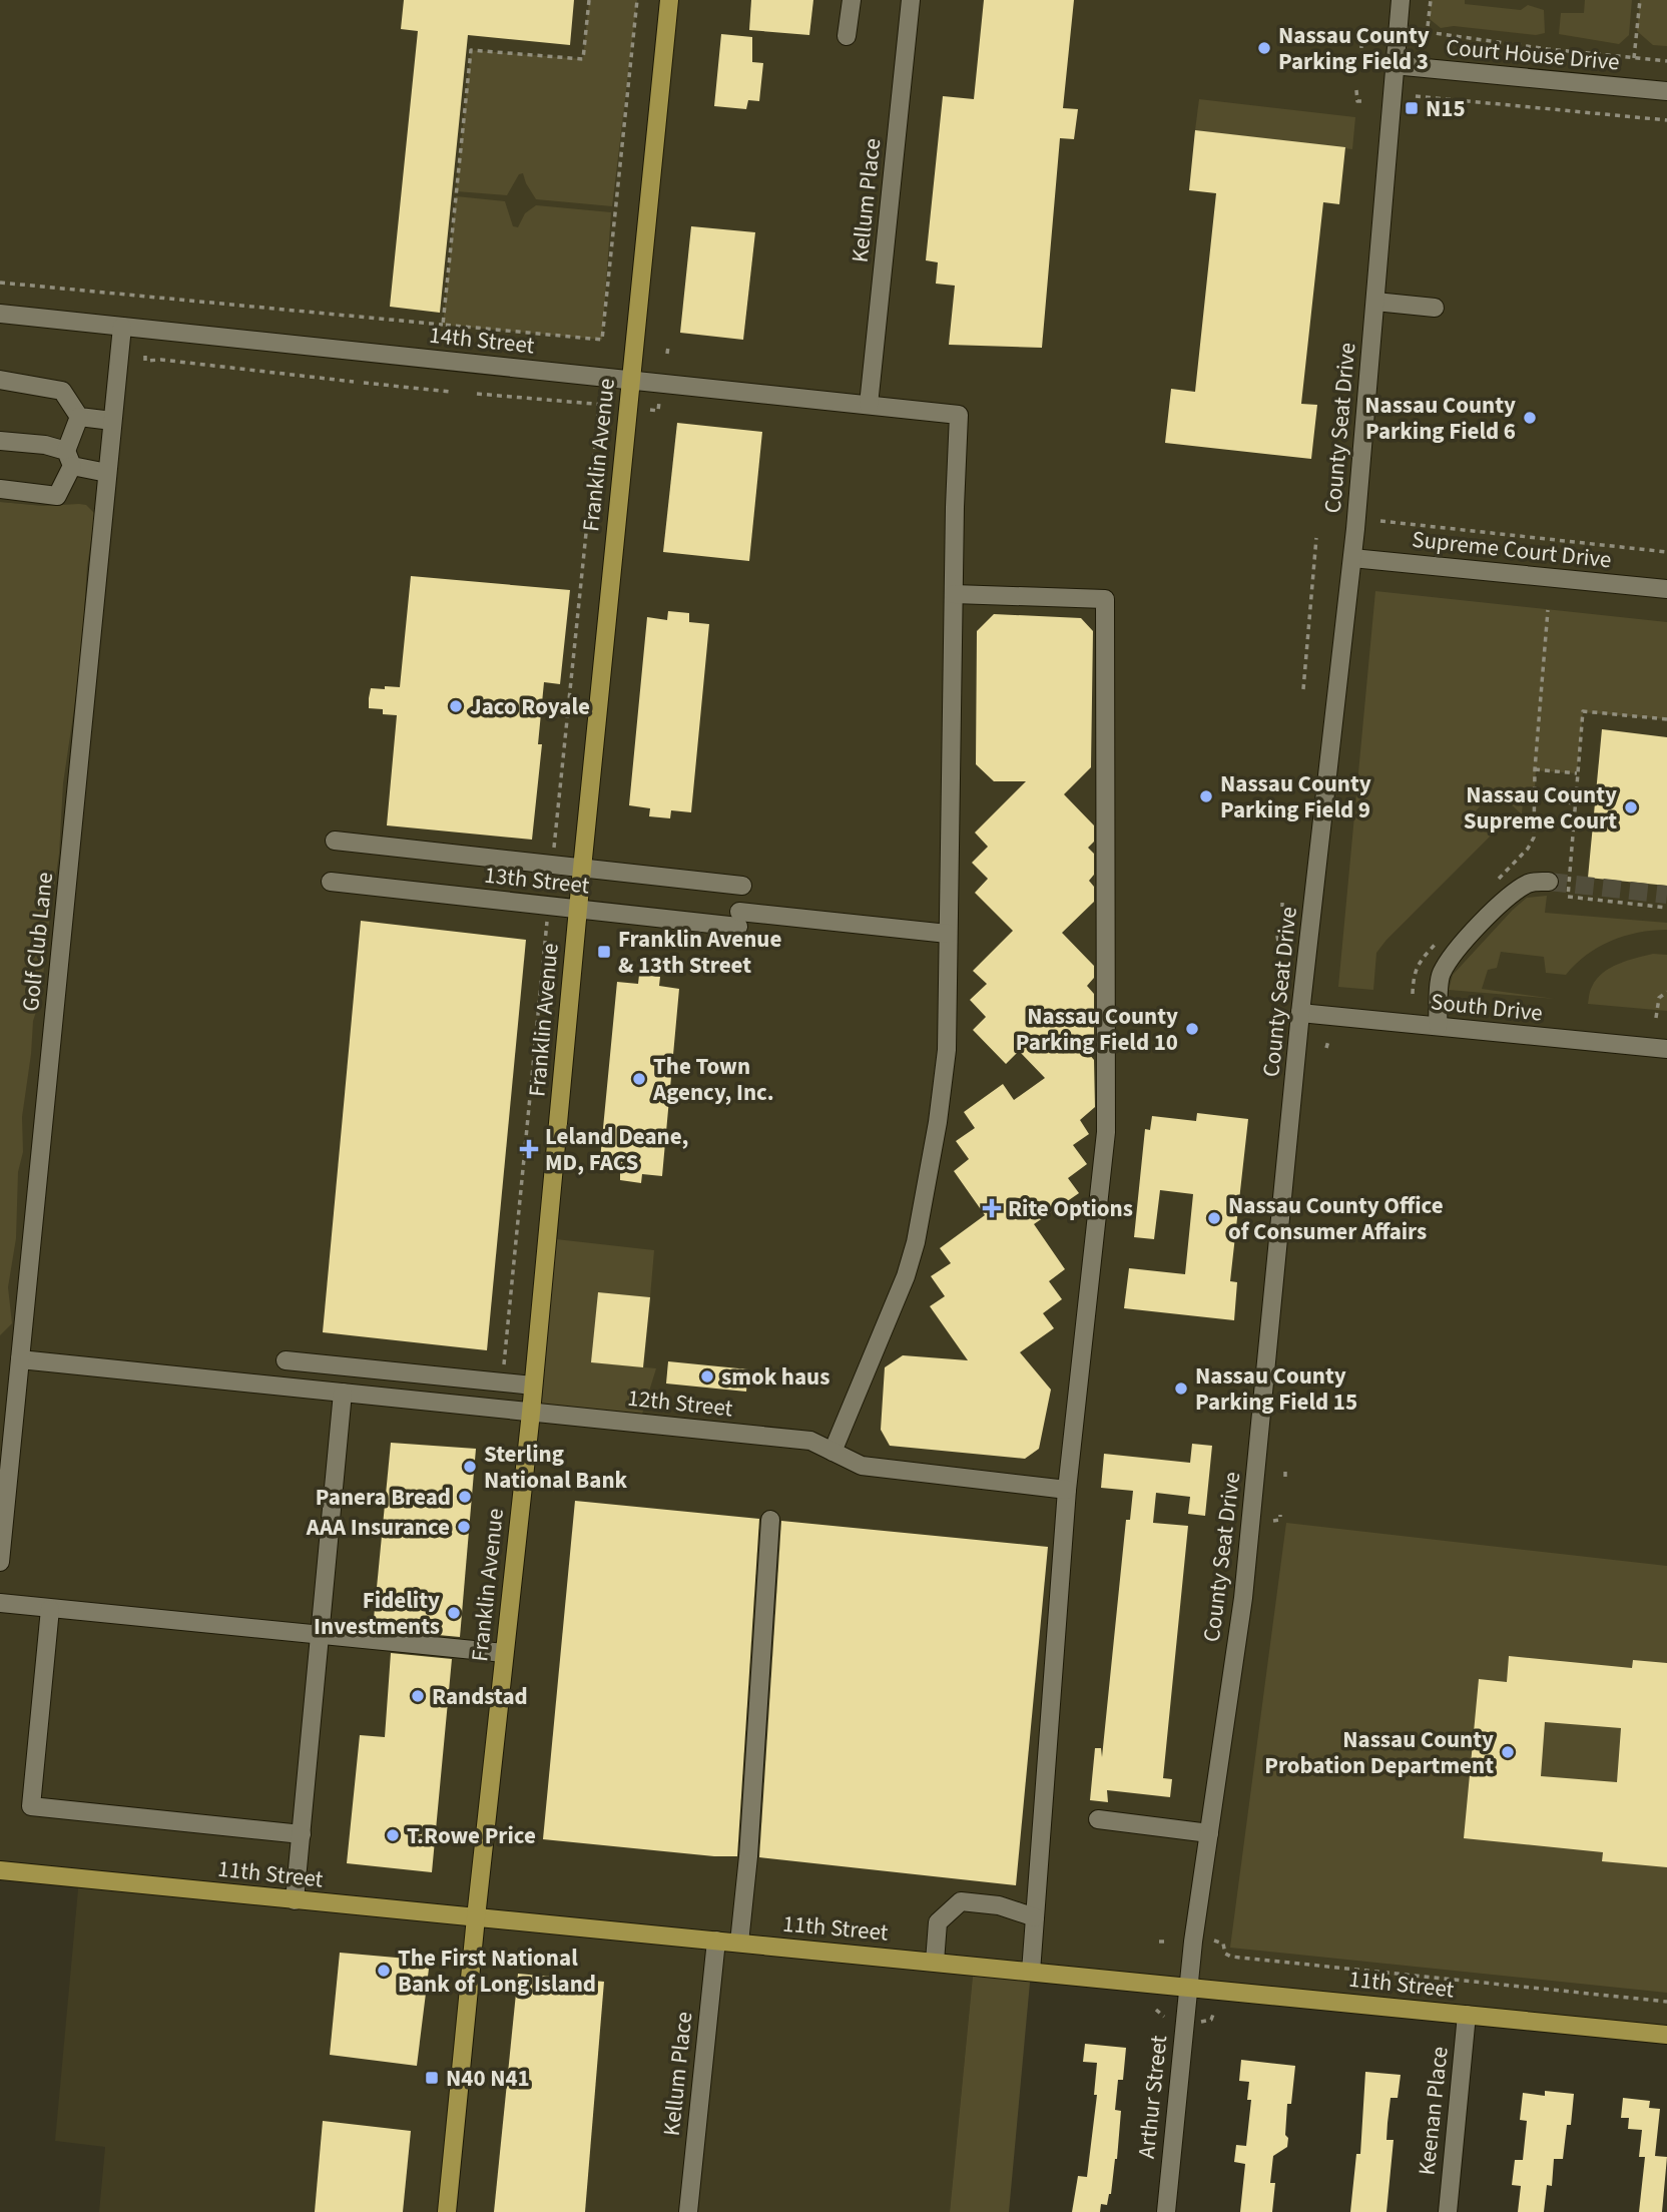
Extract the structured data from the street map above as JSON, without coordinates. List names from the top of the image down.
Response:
{
  "streets": {
    "main road": ["Franklin Avenue", "11th Street"],
    "street": [
      "Court House Drive",
      "Kellum Place",
      "14th Street",
      "County Seat Drive",
      "Supreme Court Drive",
      "13th Street",
      "Golf Club Lane",
      "South Drive",
      "12th Street",
      "Arthur Street",
      "Keenan Place"
    ]
  },
  "crossings": [
    ["Court House Drive", "County Seat Drive"],
    ["Kellum Place", "14th Street"],
    ["Kellum Place", "11th Street"],
    ["14th Street", "Franklin Avenue"],
    ["14th Street", "Golf Club Lane"],
    ["County Seat Drive", "Supreme Court Drive"],
    ["County Seat Drive", "South Drive"],
    ["County Seat Drive", "11th Street"],
    ["County Seat Drive", "Arthur Street"],
    ["Franklin Avenue", "13th Street"],
    ["Franklin Avenue", "12th Street"],
    ["Franklin Avenue", "11th Street"],
    ["Golf Club Lane", "12th Street"],
    ["11th Street", "Arthur Street"],
    ["11th Street", "Keenan Place"]
  ],
  "places": {
    "other": [
      "Nassau County Parking Field 3",
      "Nassau County Parking Field 6",
      "Jaco Royale",
      "Nassau County Parking Field 9",
      "Nassau County Supreme Court",
      "Nassau County Parking Field 10",
      "The Town Agency, Inc.",
      "Nassau County Office of Consumer Affairs",
      "smok haus",
      "Nassau County Parking Field 15",
      "Sterling National Bank",
      "Panera Bread",
      "AAA Insurance",
      "Fidelity Investments",
      "Randstad",
      "Nassau County Probation Department",
      "T.Rowe Price",
      "The First National Bank of Long Island"
    ],
    "transit": ["N15", "Franklin Avenue & 13th Street", "N40 N41"],
    "health": ["Leland Deane, MD, FACS", "Rite Options"]
  }
}
